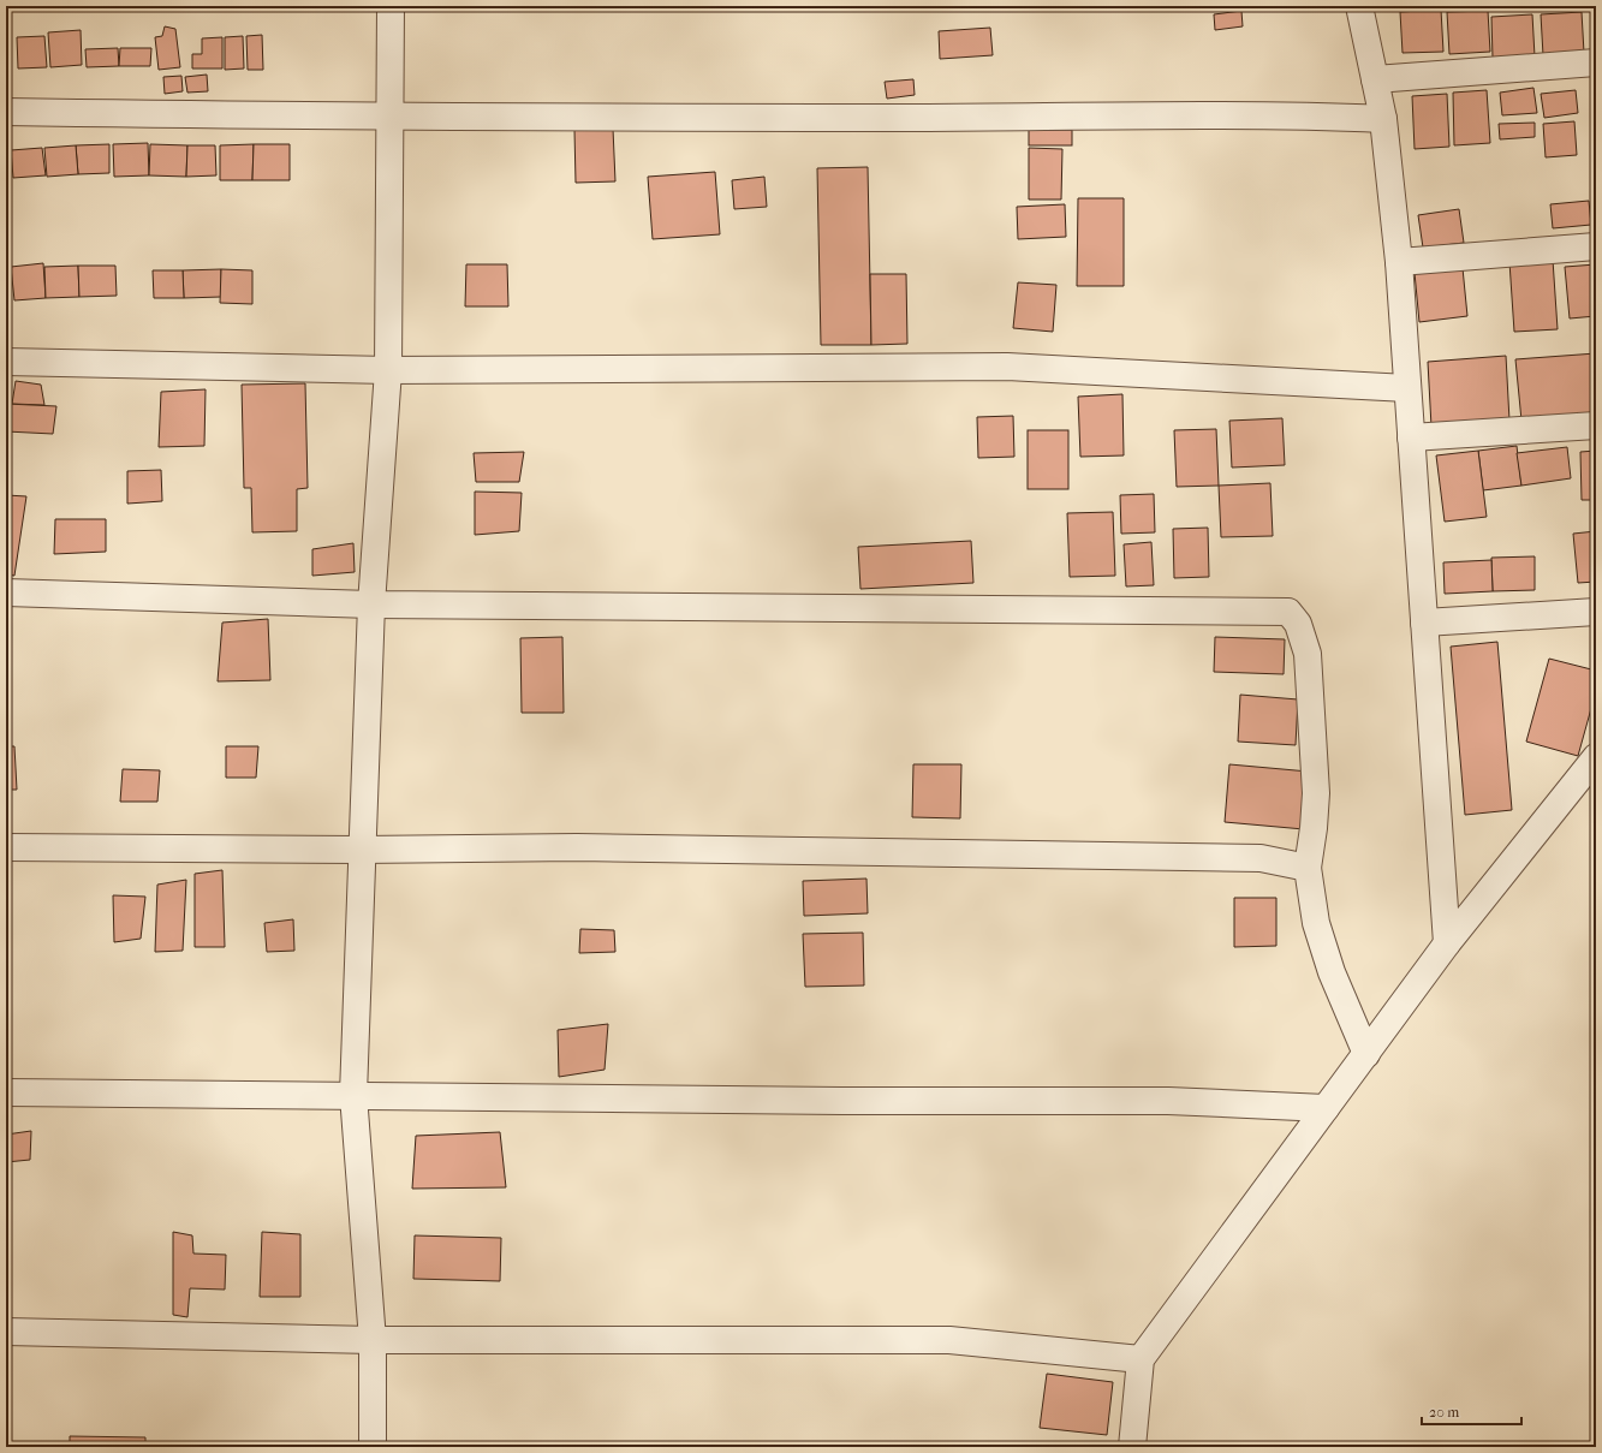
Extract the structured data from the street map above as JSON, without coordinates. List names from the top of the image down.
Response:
{
  "scale_bar": "20 m"
}
